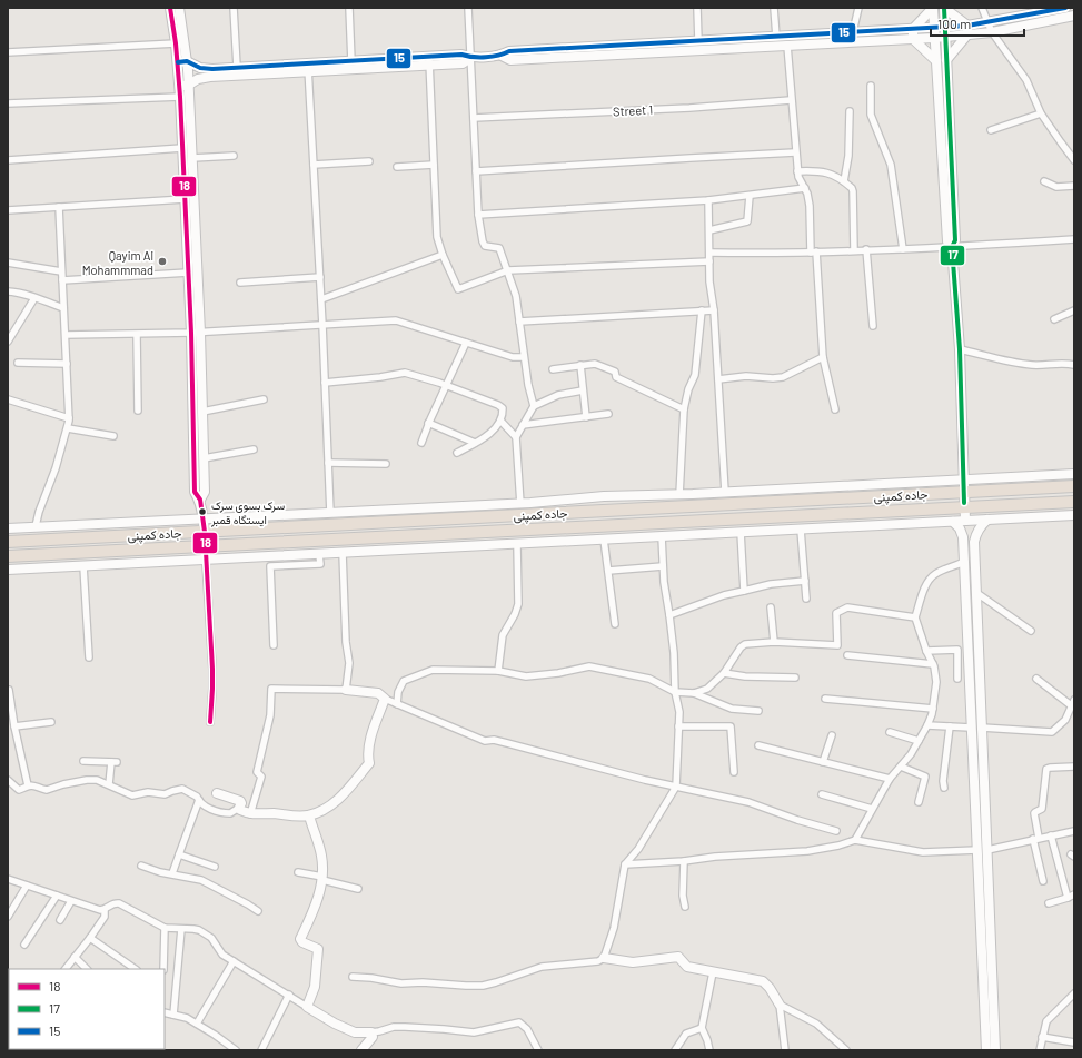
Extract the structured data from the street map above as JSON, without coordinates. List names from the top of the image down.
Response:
{
  "streets": {
    "highway": ["جاده کمپنی"],
    "street": ["Street 1"]
  },
  "places": ["Qayim Al Mohammmad", "سرک بسوی سرک ایستگاه قمبر"],
  "lines": ["transit line 18", "transit line 17", "transit line 15"],
  "legend": ["18", "17", "15"],
  "scale_bar": "100 m"
}
